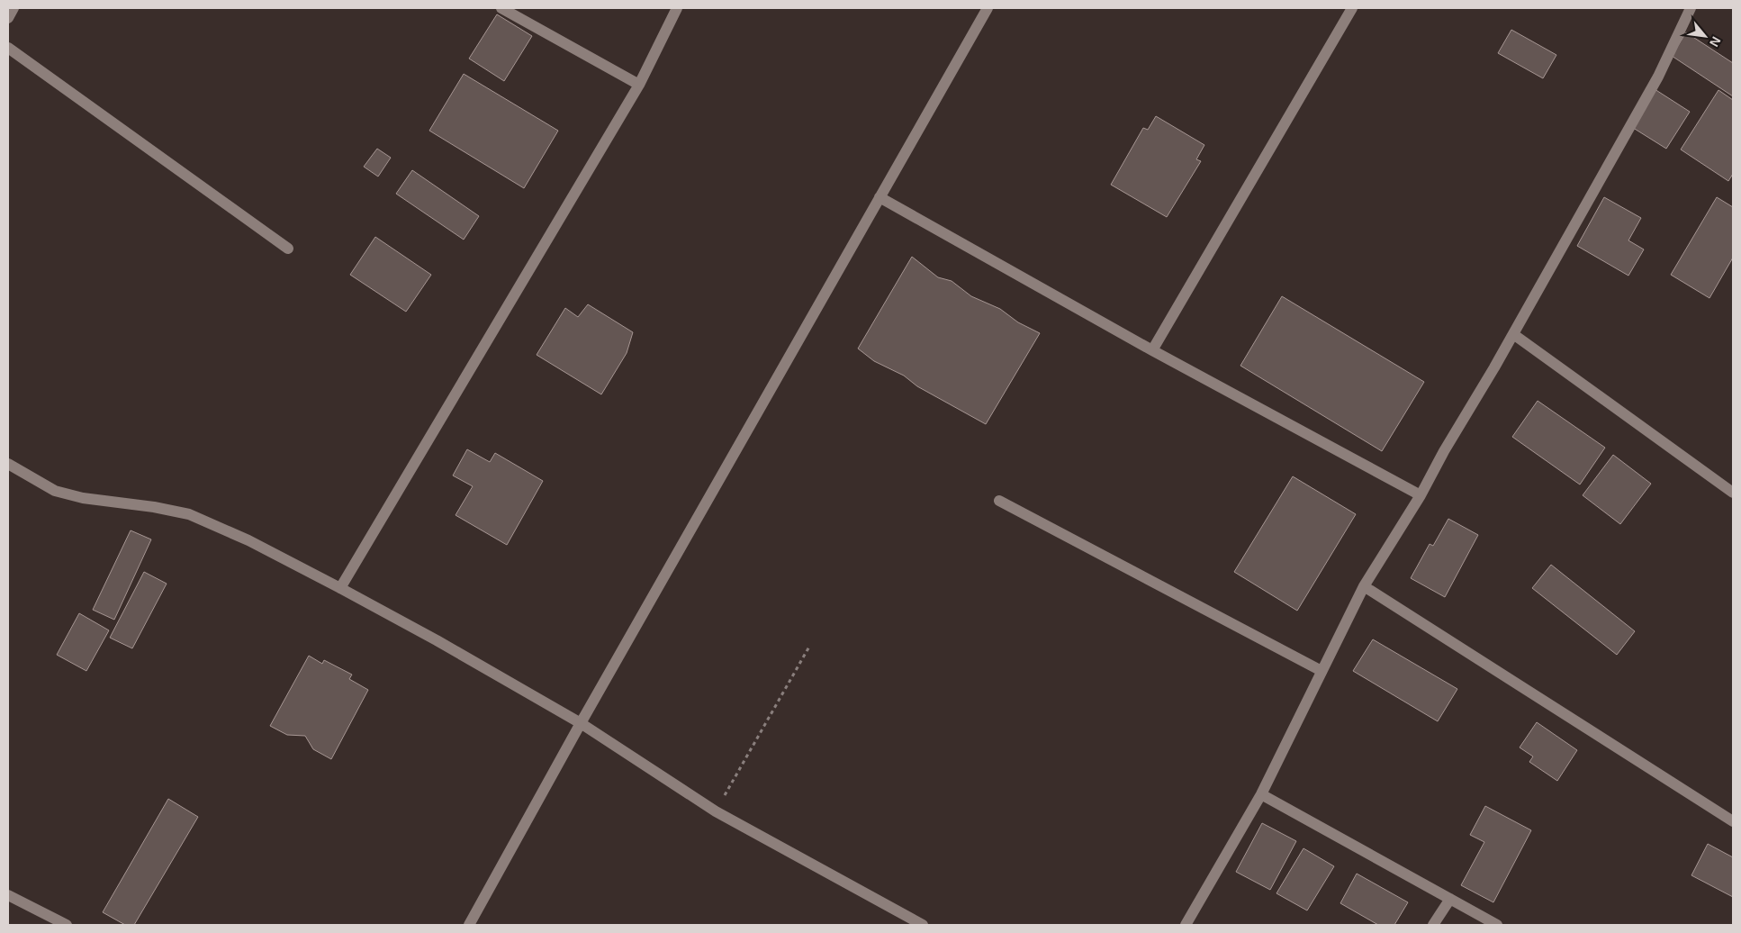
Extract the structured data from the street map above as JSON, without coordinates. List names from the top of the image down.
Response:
{
  "north": "bottom right"
}
